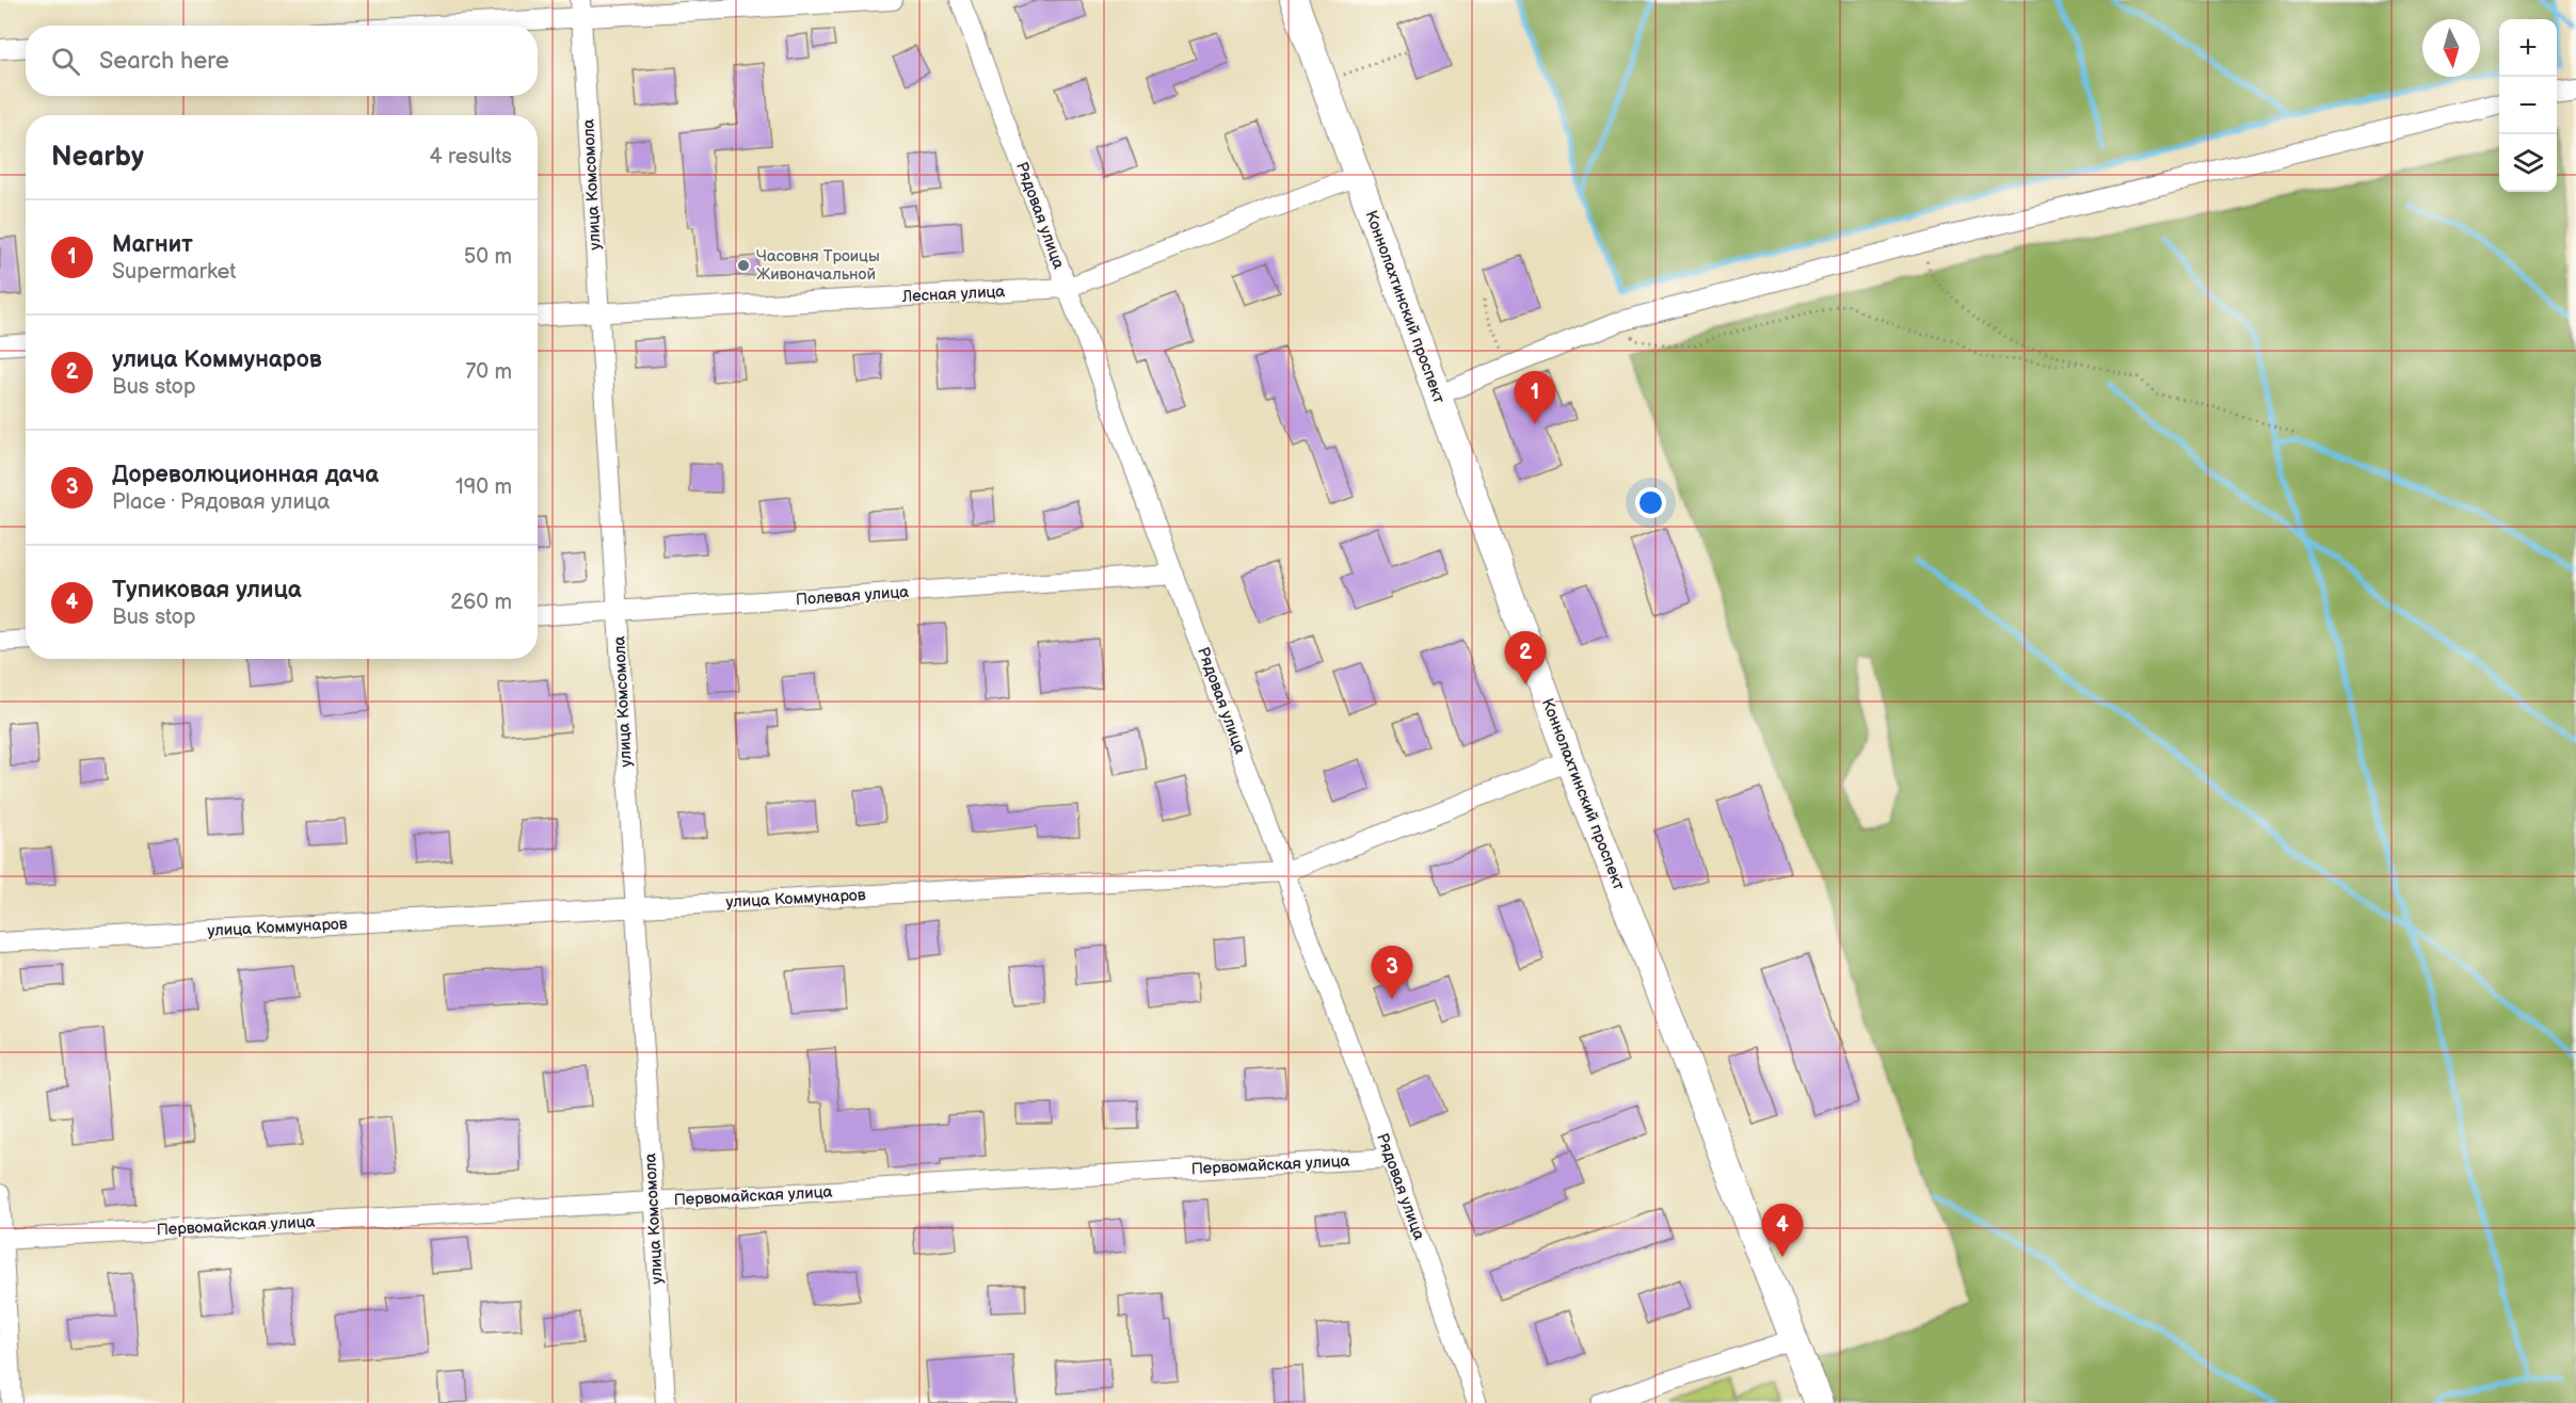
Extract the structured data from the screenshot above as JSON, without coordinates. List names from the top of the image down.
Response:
{
  "streets": {
    "main road": ["Коннолахтинский проспект"],
    "street": [
      "улица Комсомола",
      "Рядовая улица",
      "Лесная улица",
      "Полевая улица",
      "улица Коммунаров",
      "Первомайская улица"
    ]
  },
  "crossings": [
    ["улица Комсомола", "Лесная улица"],
    ["улица Комсомола", "Полевая улица"],
    ["улица Комсомола", "улица Коммунаров"],
    ["улица Комсомола", "Первомайская улица"],
    ["Рядовая улица", "Лесная улица"],
    ["Рядовая улица", "Полевая улица"],
    ["Рядовая улица", "улица Коммунаров"],
    ["Рядовая улица", "Первомайская улица"],
    ["Лесная улица", "Коннолахтинский проспект"],
    ["Коннолахтинский проспект", "улица Коммунаров"]
  ],
  "places": ["Часовня Троицы Живоначальной"],
  "north": "bottom",
  "page": {
    "map_buttons": ["+", "−"],
    "search": "Search here",
    "heading": ["Nearby", "4 results"],
    "list": [
      {
        "mark": "1",
        "name": "Магнит",
        "note": "Supermarket",
        "value": "50 m"
      },
      {
        "mark": "2",
        "name": "улица Коммунаров",
        "note": "Bus stop",
        "value": "70 m"
      },
      {
        "mark": "3",
        "name": "Дореволюционная дача",
        "note": "Place · Рядовая улица",
        "value": "190 m"
      },
      {
        "mark": "4",
        "name": "Тупиковая улица",
        "note": "Bus stop",
        "value": "260 m"
      }
    ],
    "pins": [
      "1",
      "2",
      "3",
      "4"
    ]
  }
}
